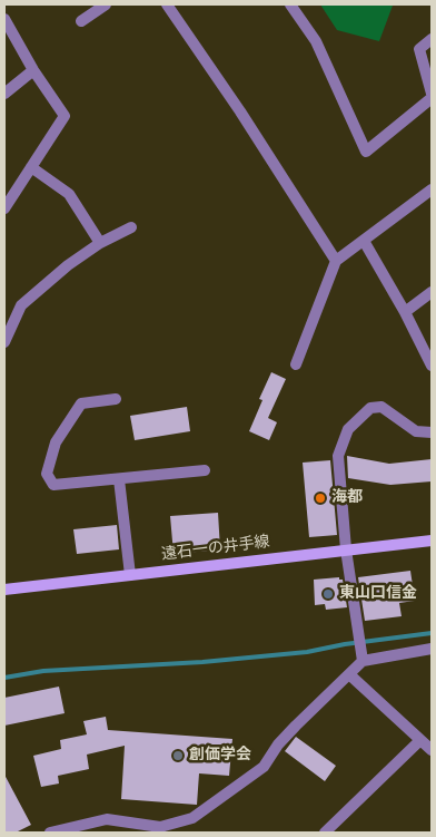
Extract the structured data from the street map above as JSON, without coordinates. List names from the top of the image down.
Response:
{
  "streets": {
    "street": ["遠石一の井手線"]
  },
  "places": ["海都", "東山口信金", "創価学会"]
}
